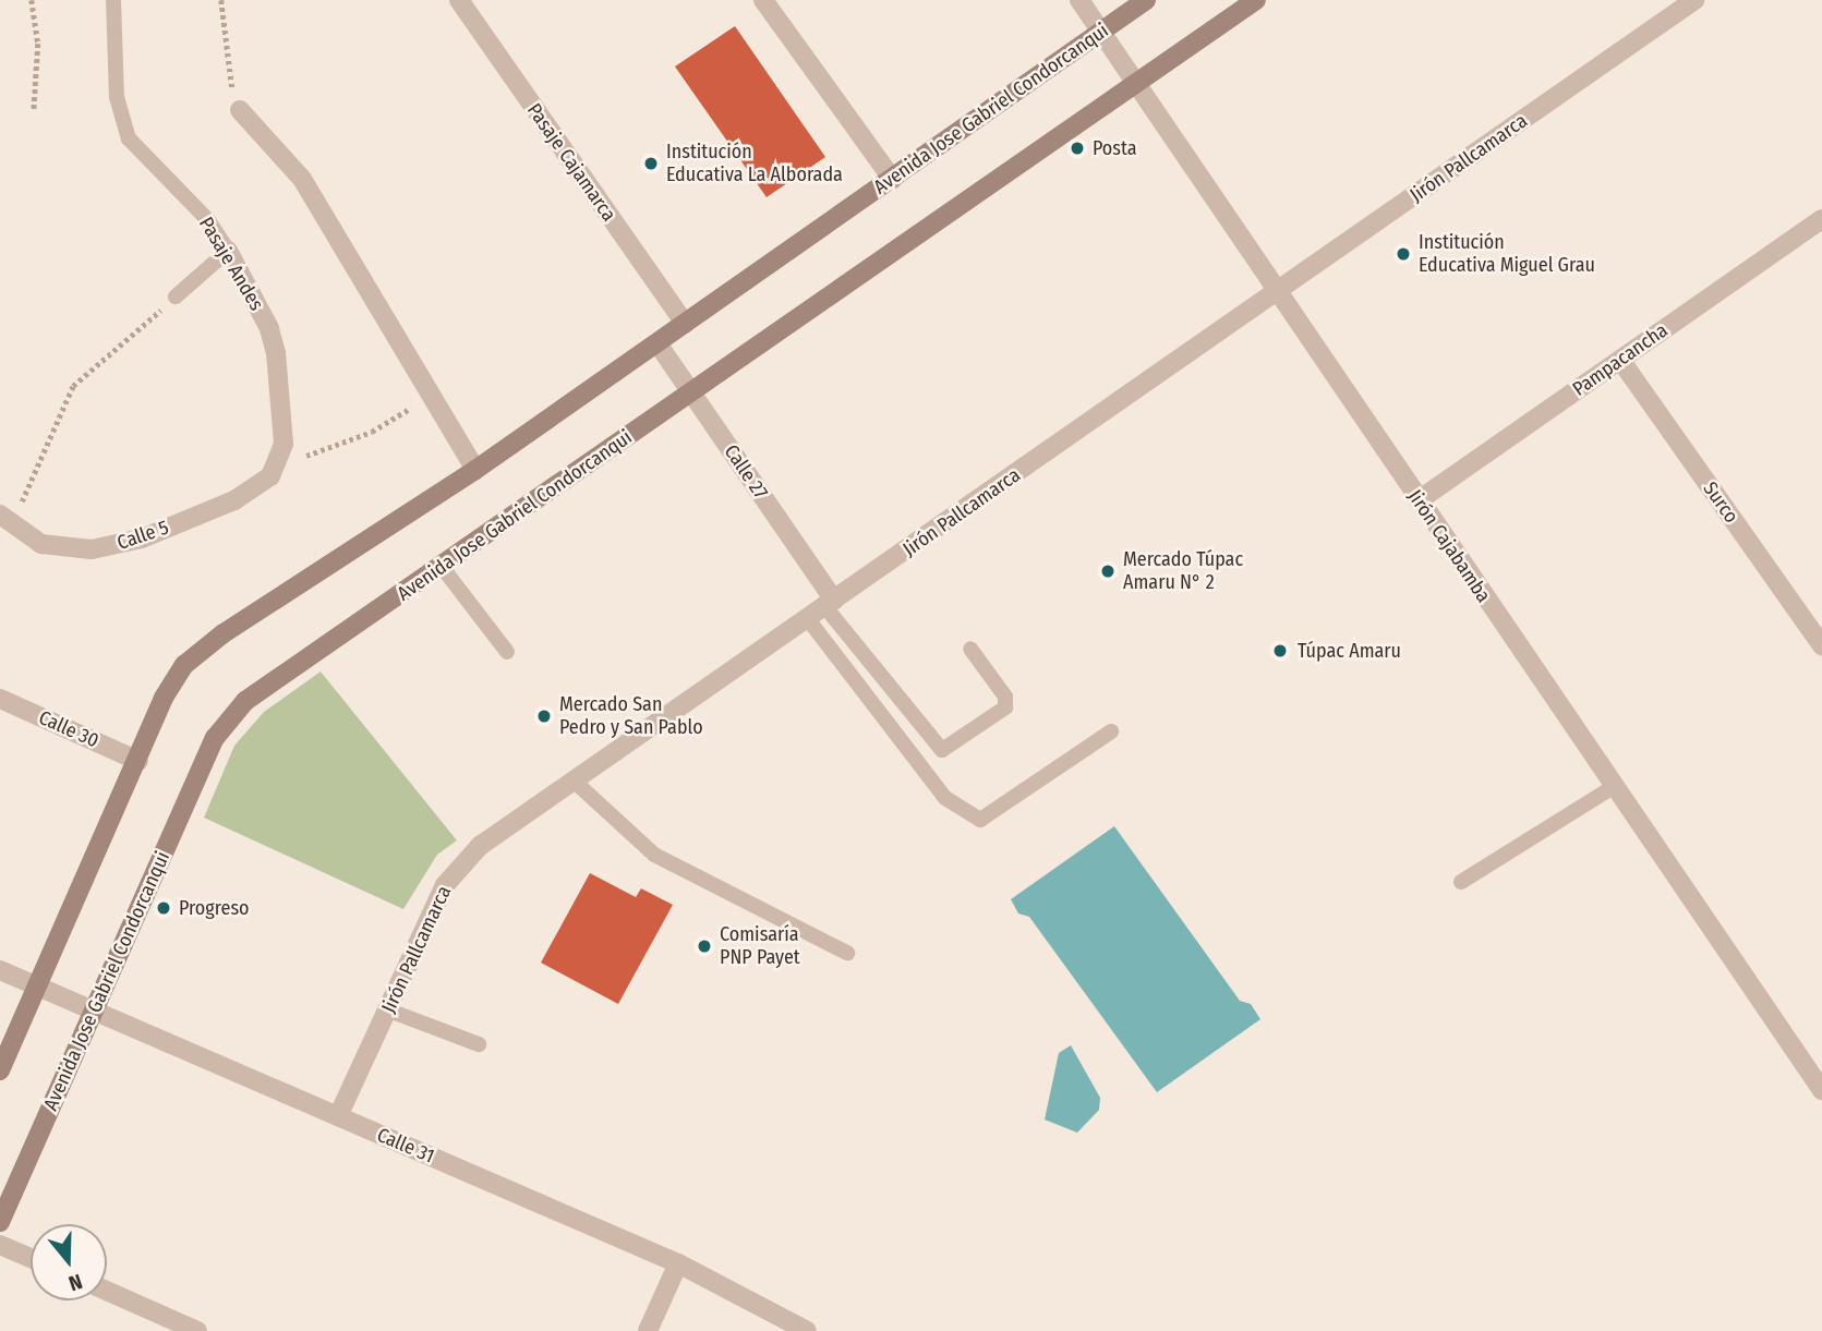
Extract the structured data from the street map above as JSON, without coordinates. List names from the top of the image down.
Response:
{
  "streets": {
    "main road": ["Avenida Jose Gabriel Condorcanqui"],
    "street": [
      "Jirón Pallcamarca",
      "Pasaje Cajamarca",
      "Pasaje Andes",
      "Pampacancha",
      "Calle 27",
      "Surco",
      "Calle 5",
      "Jirón Cajabamba",
      "Calle 30",
      "Calle 31"
    ]
  },
  "crossings": [
    ["Avenida Jose Gabriel Condorcanqui", "Pasaje Cajamarca"],
    ["Avenida Jose Gabriel Condorcanqui", "Calle 27"],
    ["Avenida Jose Gabriel Condorcanqui", "Jirón Cajabamba"],
    ["Avenida Jose Gabriel Condorcanqui", "Calle 30"],
    ["Avenida Jose Gabriel Condorcanqui", "Calle 31"],
    ["Jirón Pallcamarca", "Calle 27"],
    ["Jirón Pallcamarca", "Jirón Cajabamba"],
    ["Jirón Pallcamarca", "Calle 31"],
    ["Pasaje Andes", "Calle 5"],
    ["Pampacancha", "Surco"],
    ["Pampacancha", "Jirón Cajabamba"]
  ],
  "places": [
    "Posta",
    "Institución Educativa La Alborada",
    "Institución Educativa Miguel Grau",
    "Mercado Túpac Amaru N° 2",
    "Túpac Amaru",
    "Mercado San Pedro y San Pablo",
    "Progreso",
    "Comisaría PNP Payet"
  ],
  "north": "bottom"
}
